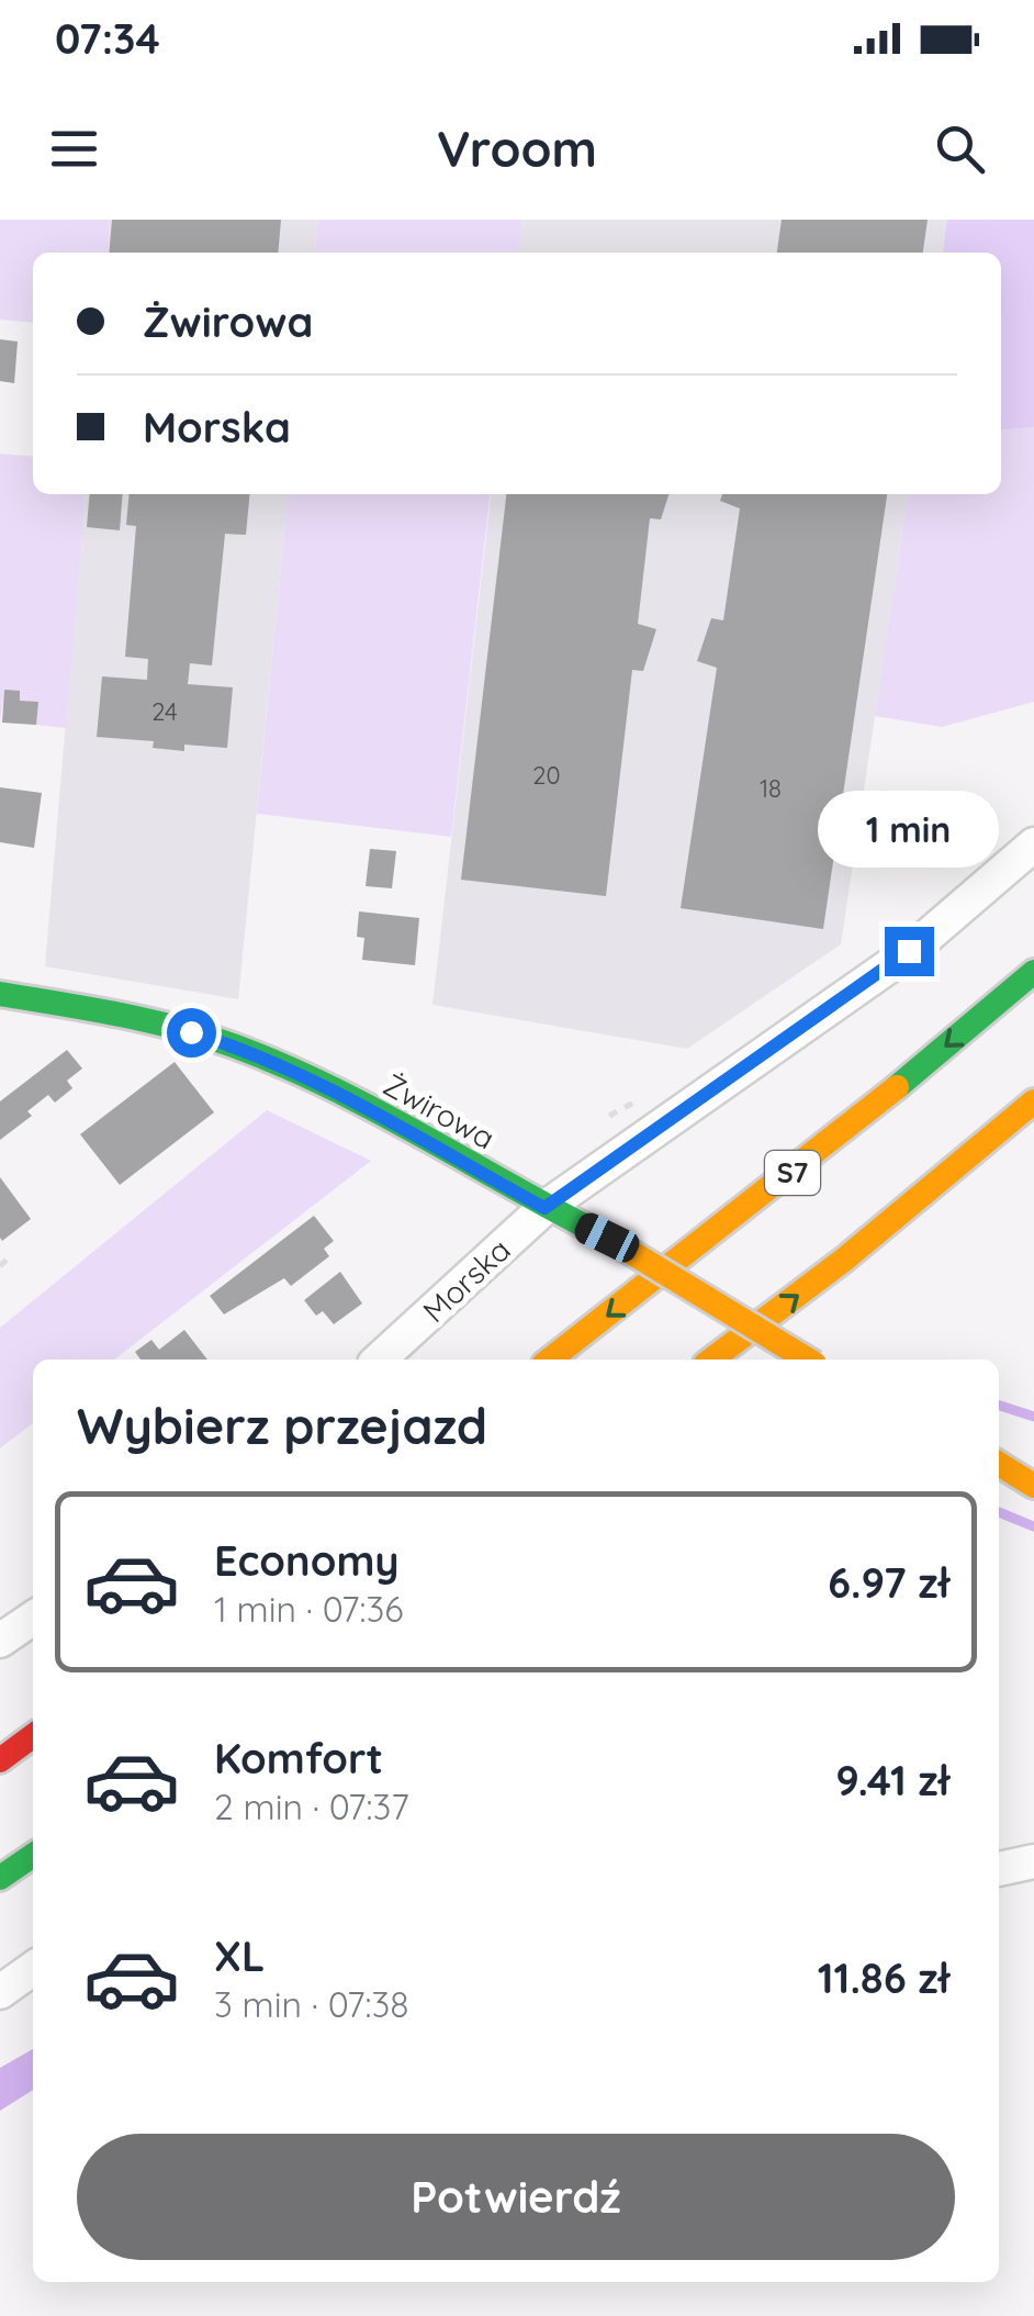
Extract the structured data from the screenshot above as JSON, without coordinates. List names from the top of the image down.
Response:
{
  "streets": {
    "main road": ["Żwirowa", "S7"],
    "street": ["Morska"]
  },
  "crossings": [
    ["Żwirowa", "Morska"]
  ],
  "house_numbers": ["24", "20", "18"],
  "page": {
    "status": "07:34",
    "header": "Vroom",
    "banner": ["Żwirowa", "Morska"],
    "bubble": "1 min",
    "heading": "Wybierz przejazd",
    "list": [
      {
        "name": "Economy",
        "note": "1 min · 07:36",
        "value": "6.97 zł"
      },
      {
        "name": "Komfort",
        "note": "2 min · 07:37",
        "value": "9.41 zł"
      },
      {
        "name": "XL",
        "note": "3 min · 07:38",
        "value": "11.86 zł"
      }
    ],
    "buttons": "Potwierdź"
  }
}
